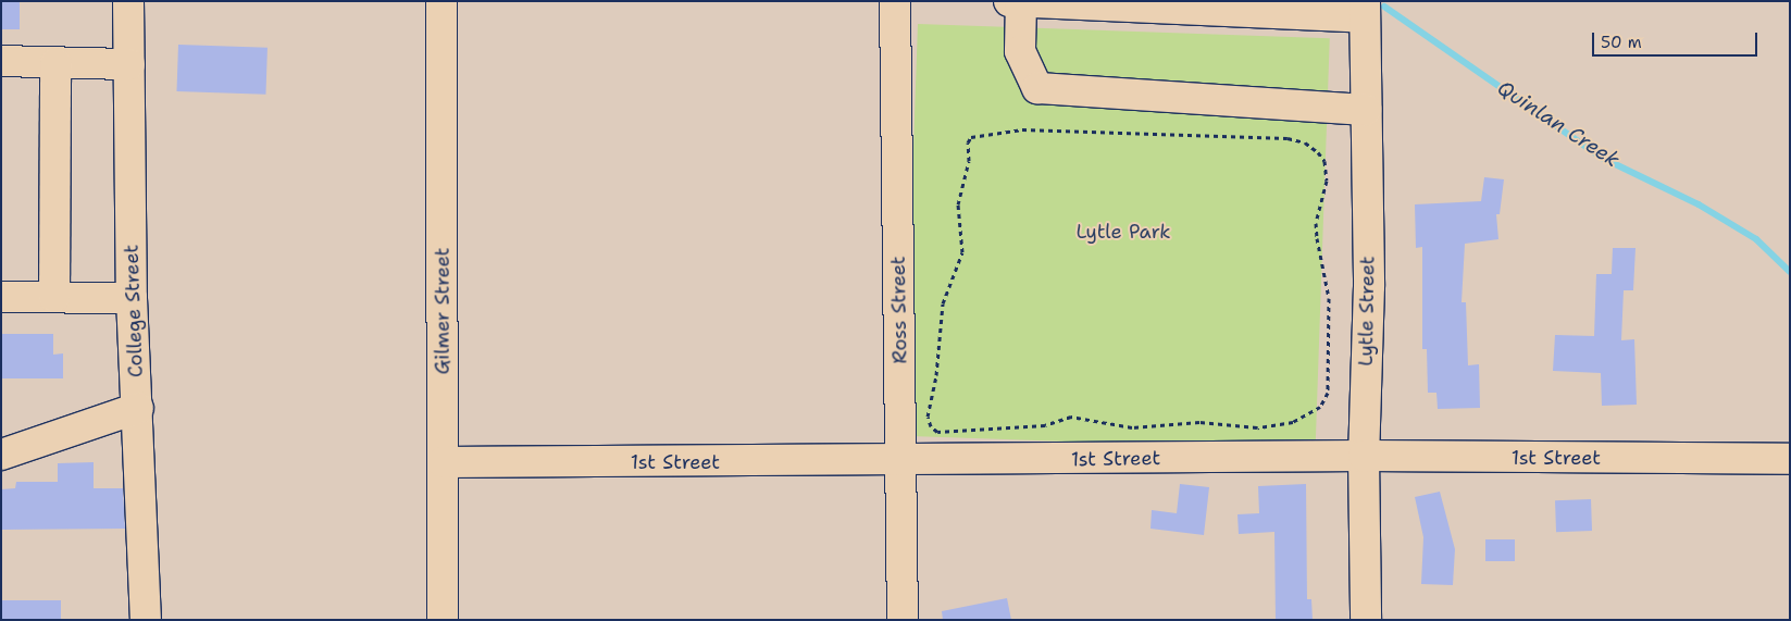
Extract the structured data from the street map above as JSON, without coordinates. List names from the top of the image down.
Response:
{
  "streets": {
    "street": [
      "Ross Street",
      "College Street",
      "Gilmer Street",
      "Lytle Street",
      "1st Street"
    ]
  },
  "crossings": [
    ["Ross Street", "1st Street"],
    ["Gilmer Street", "1st Street"],
    ["Lytle Street", "1st Street"]
  ],
  "water": ["Quinlan Creek"],
  "parks": ["Lytle Park"],
  "scale_bar": "50 m"
}
